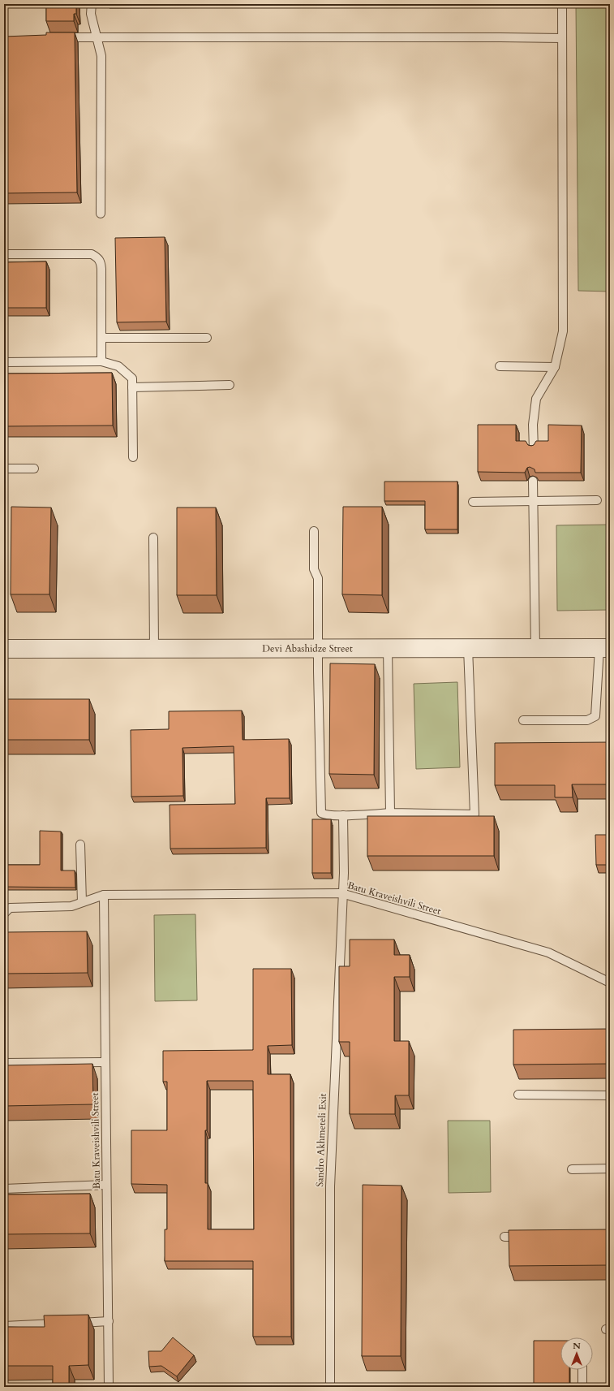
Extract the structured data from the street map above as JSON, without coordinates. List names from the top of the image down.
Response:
{
  "streets": {
    "street": ["Devi Abashidze Street"],
    "lane": ["Batu Kraveishvili Street", "Sandro Akhmeteli Exit"]
  },
  "crossings": [
    ["Batu Kraveishvili Street", "Sandro Akhmeteli Exit"]
  ],
  "north": "top"
}
